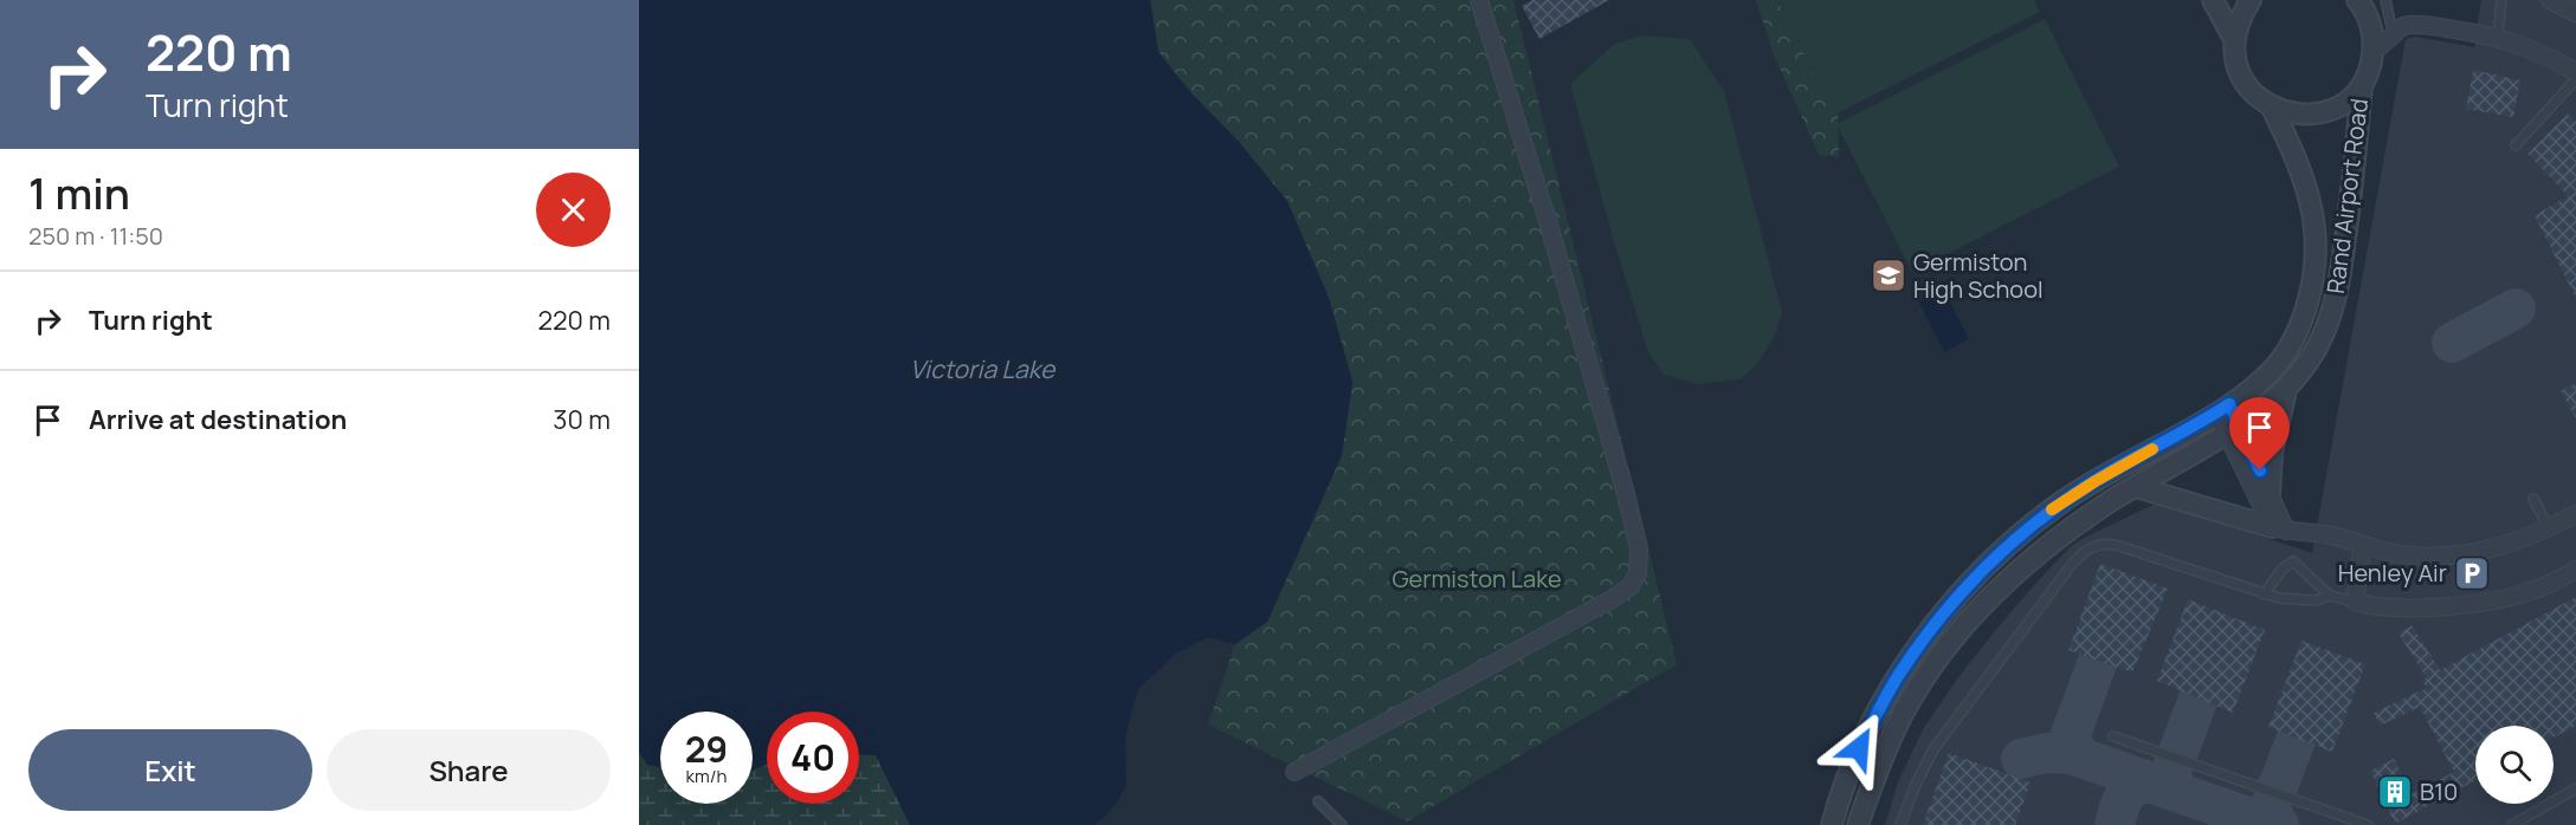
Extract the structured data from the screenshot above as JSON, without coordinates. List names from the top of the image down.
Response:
{
  "streets": {
    "street": ["Rand Airport Road"]
  },
  "water": ["Victoria Lake"],
  "parks": ["Germiston Lake"],
  "places": {
    "school or university": ["Germiston High School"],
    "parking": ["Henley Air"],
    "building": ["B10"]
  },
  "page": {
    "turn": ["220 m", "Turn right"],
    "heading": ["1 min", "250 m · 11:50"],
    "list": [
      {
        "name": "Turn right",
        "value": "220 m"
      },
      {
        "name": "Arrive at destination",
        "value": "30 m"
      }
    ],
    "speed": "29 km/h",
    "limit": "40",
    "buttons": ["Exit", "Share"]
  }
}
